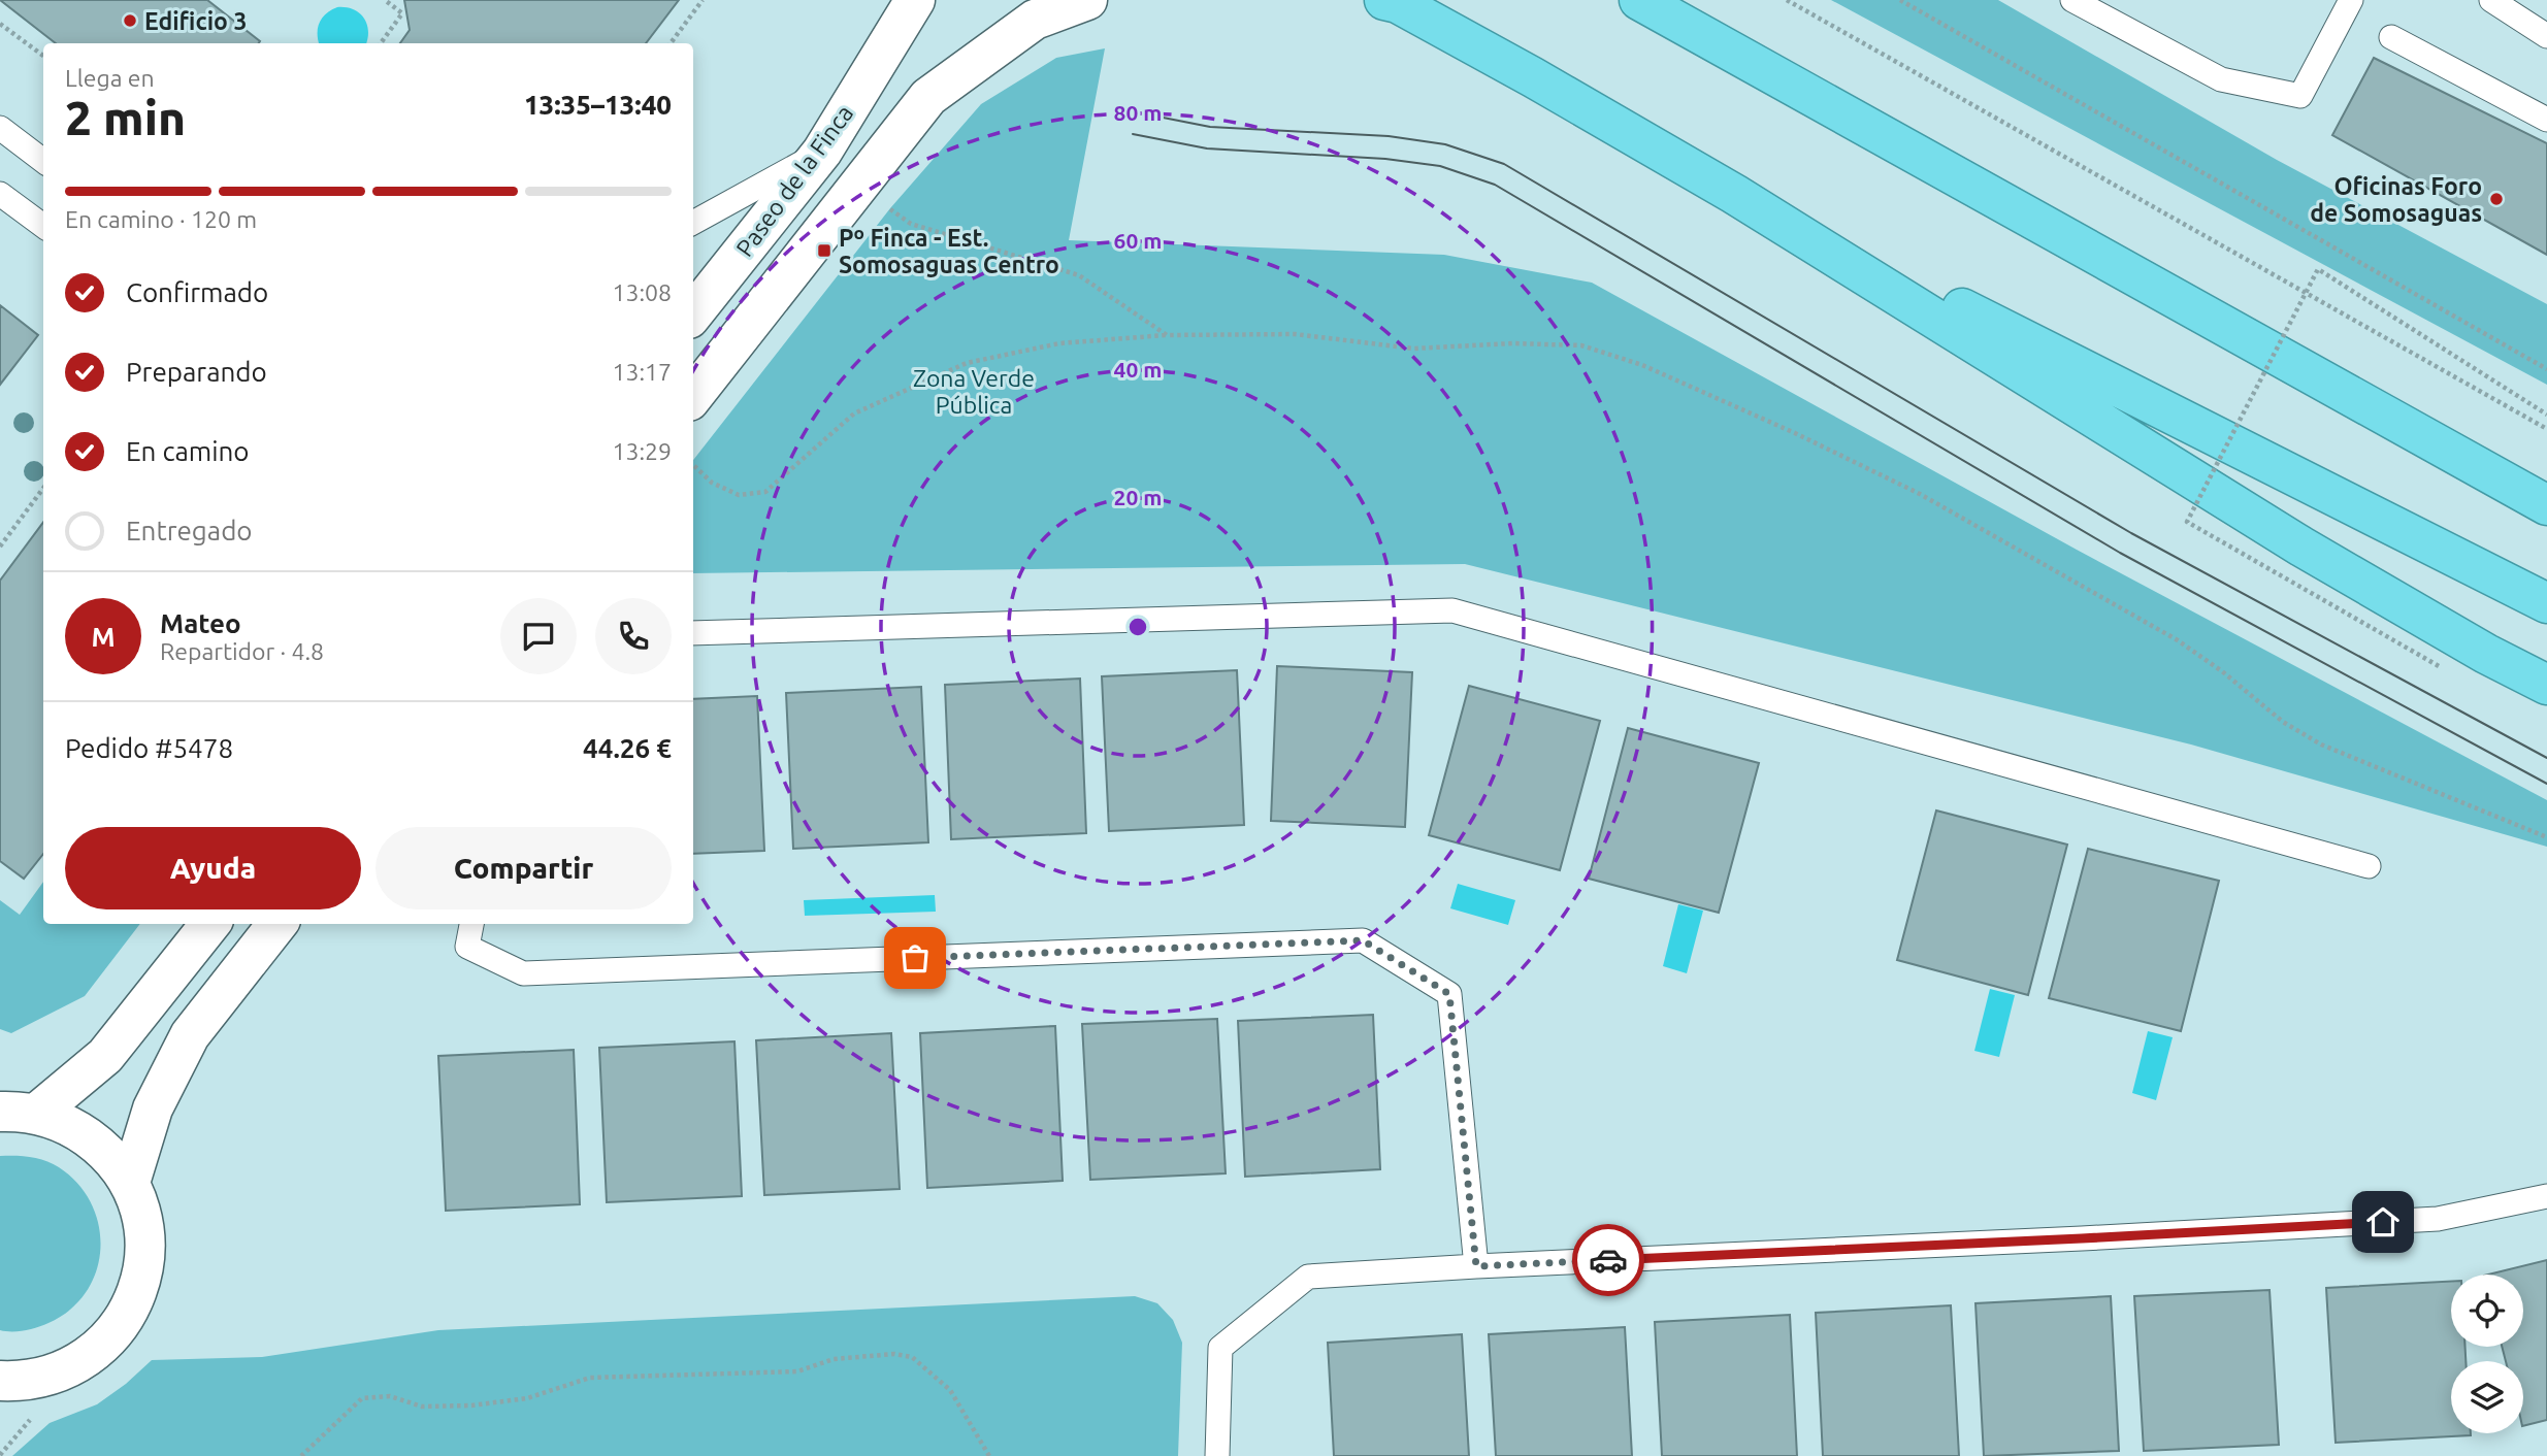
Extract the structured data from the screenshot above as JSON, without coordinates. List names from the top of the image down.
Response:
{
  "streets": {
    "street": ["Paseo de la Finca"]
  },
  "parks": ["Zona Verde Pública"],
  "places": {
    "other": ["Edificio 3", "Oficinas Foro de Somosaguas"],
    "transit": ["Pº Finca - Est. Somosaguas Centro"]
  },
  "page": {
    "heading": ["2 min", "Llega en", "13:35–13:40"],
    "panel": [
      "Mateo",
      "Repartidor · 4.8",
      "Pedido #5478",
      "44.26 €"
    ],
    "bar": "En camino · 120 m",
    "list": [
      ["Confirmado", "13:08"],
      ["Preparando", "13:17"],
      ["En camino", "13:29"],
      "Entregado"
    ],
    "round": "M",
    "buttons": ["Ayuda", "Compartir"]
  },
  "rings": [
    "80 m",
    "60 m",
    "40 m",
    "20 m"
  ]
}
